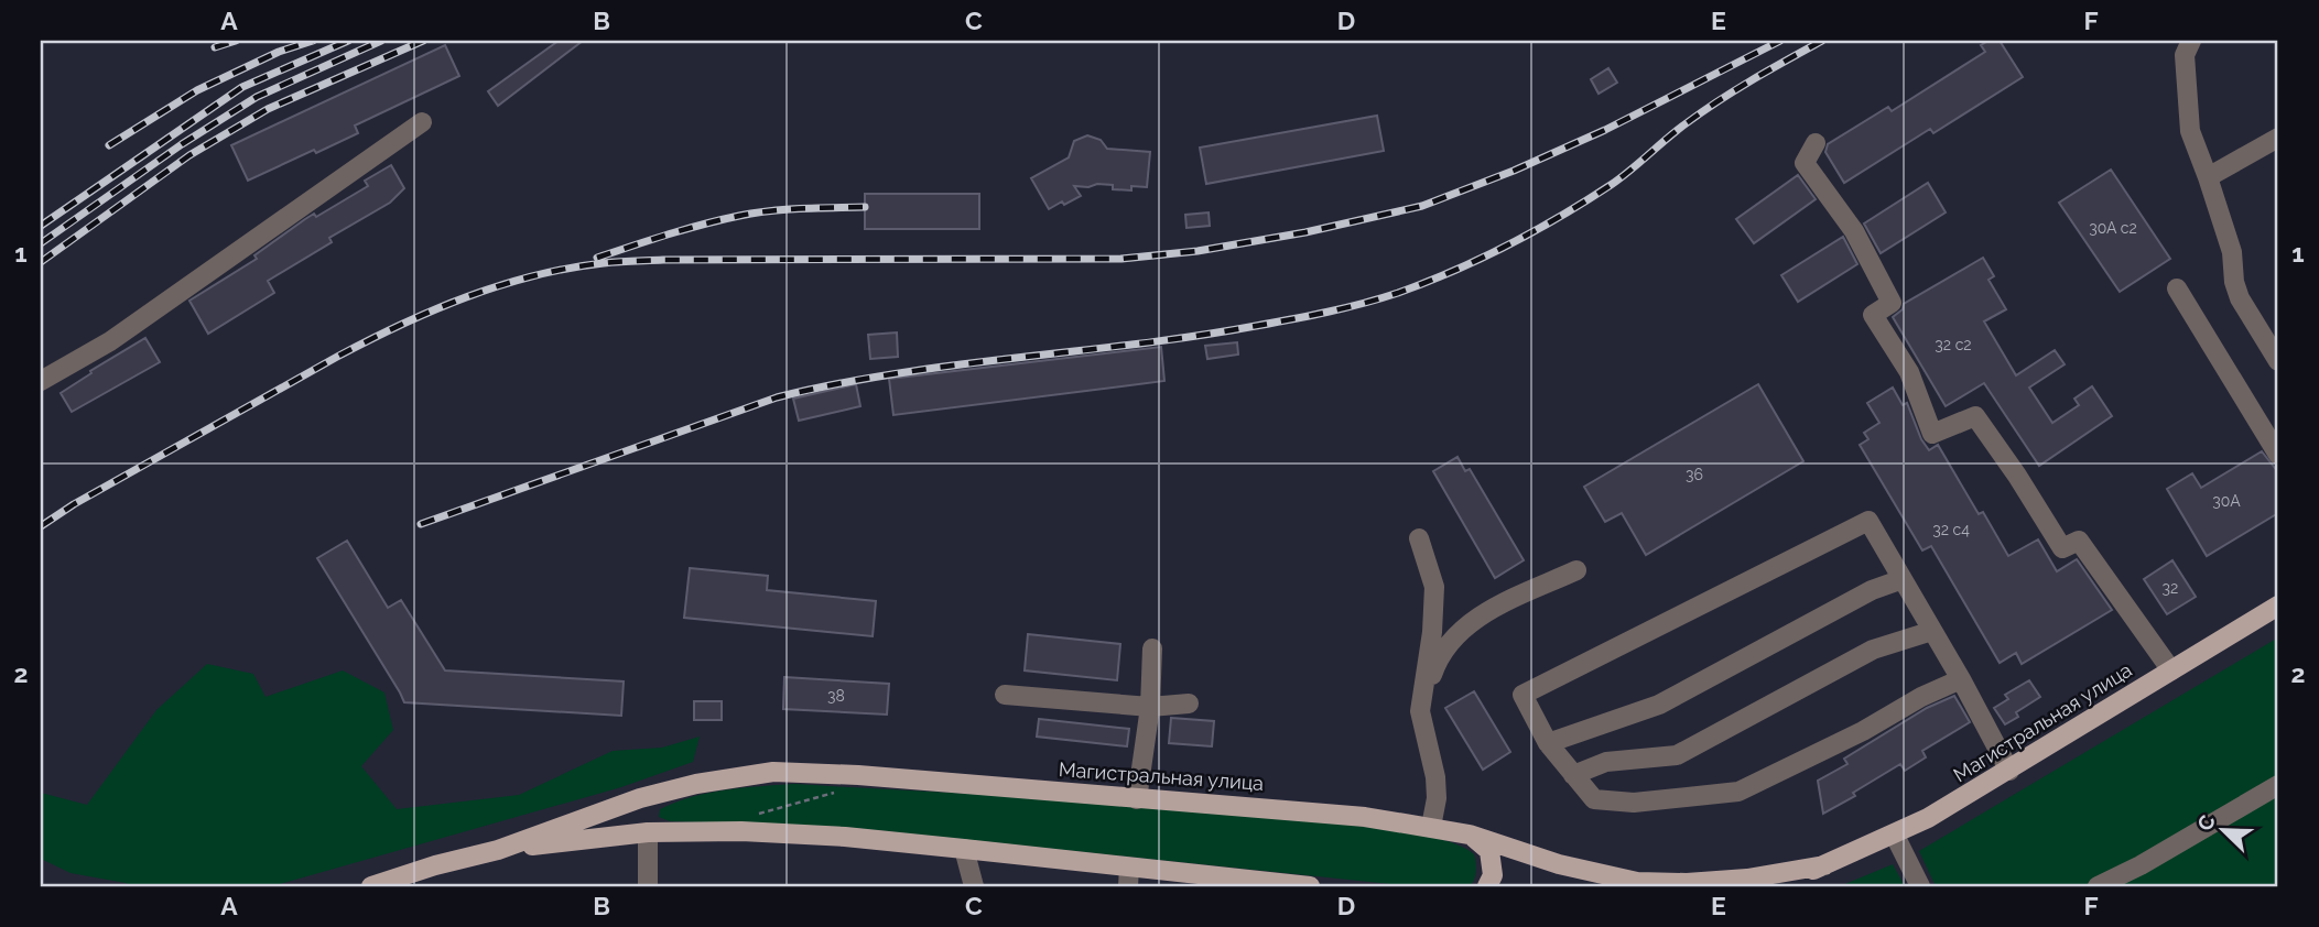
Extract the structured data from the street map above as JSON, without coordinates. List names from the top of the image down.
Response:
{
  "streets": {
    "main road": ["Магистральная улица"]
  },
  "house_numbers": [
    "30А с2",
    "32 с2",
    "36",
    "30А",
    "32 с4",
    "32",
    "38"
  ],
  "north": "top left",
  "grid": {
    "columns": [
      "A",
      "B",
      "C",
      "D",
      "E",
      "F"
    ],
    "rows": ["1", "2"]
  }
}
